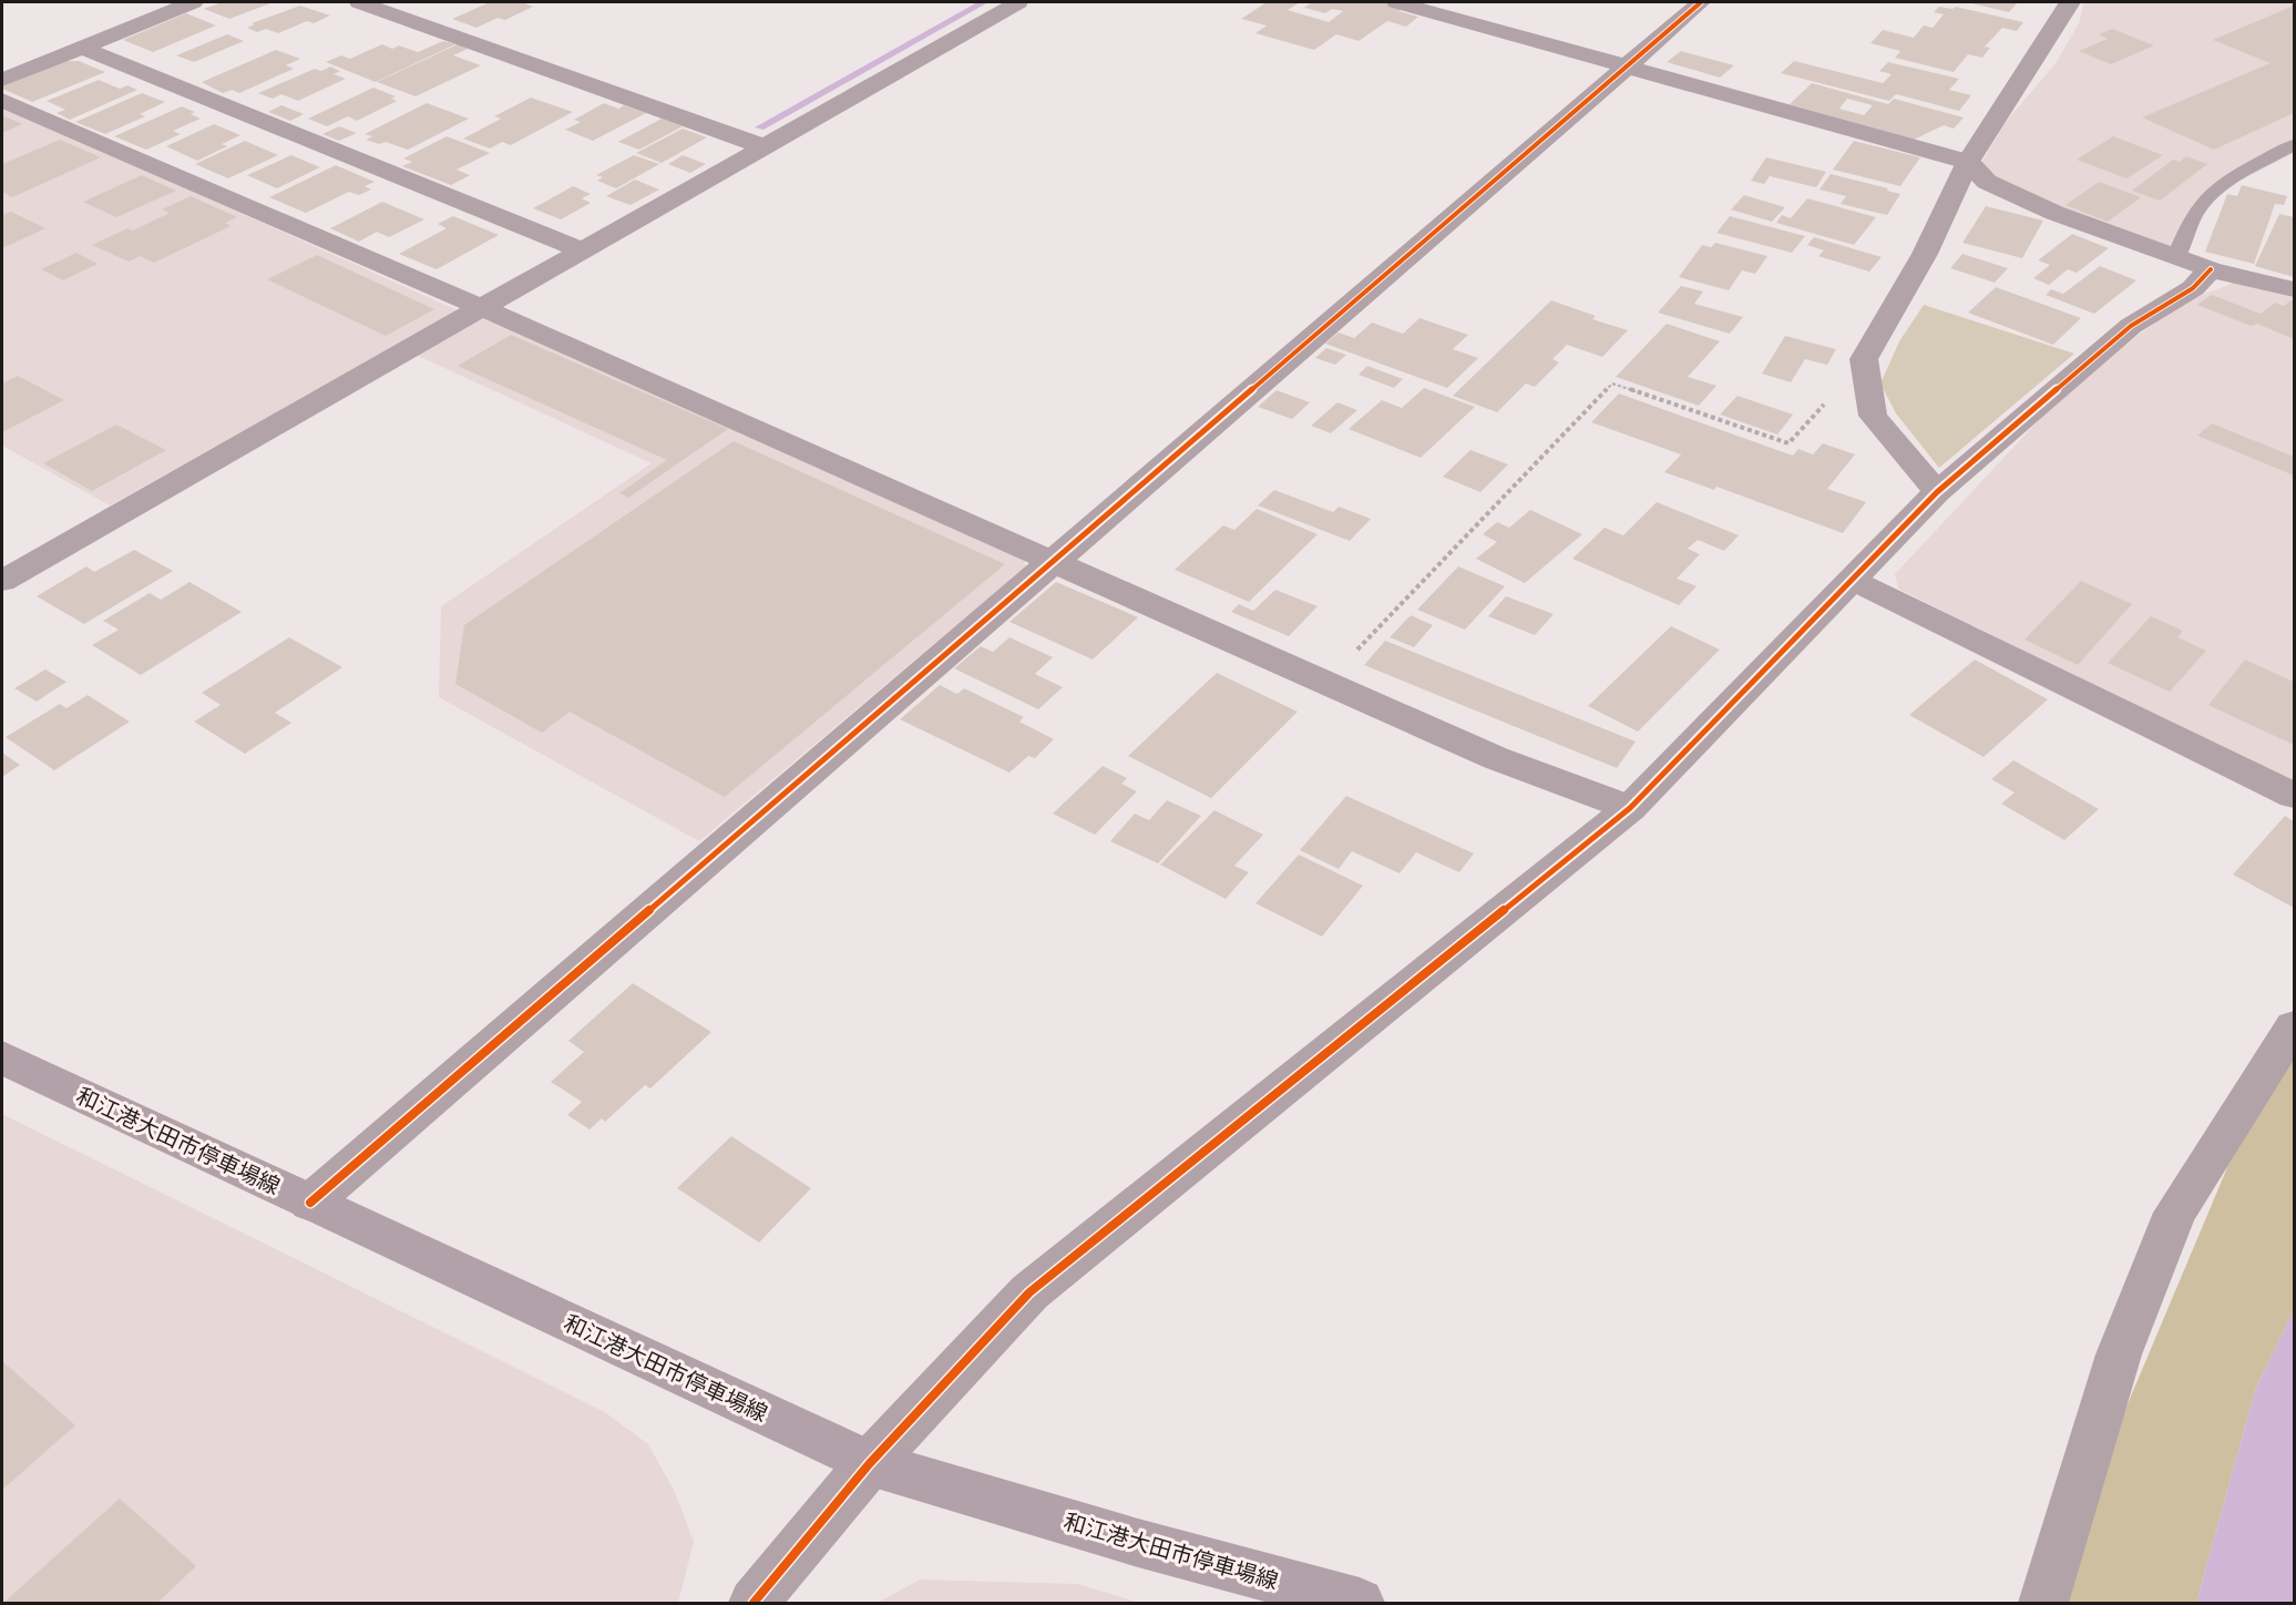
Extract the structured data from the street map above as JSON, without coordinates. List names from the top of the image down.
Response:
{
  "streets": {
    "main road": ["和江港大田市停車場線"]
  }
}
